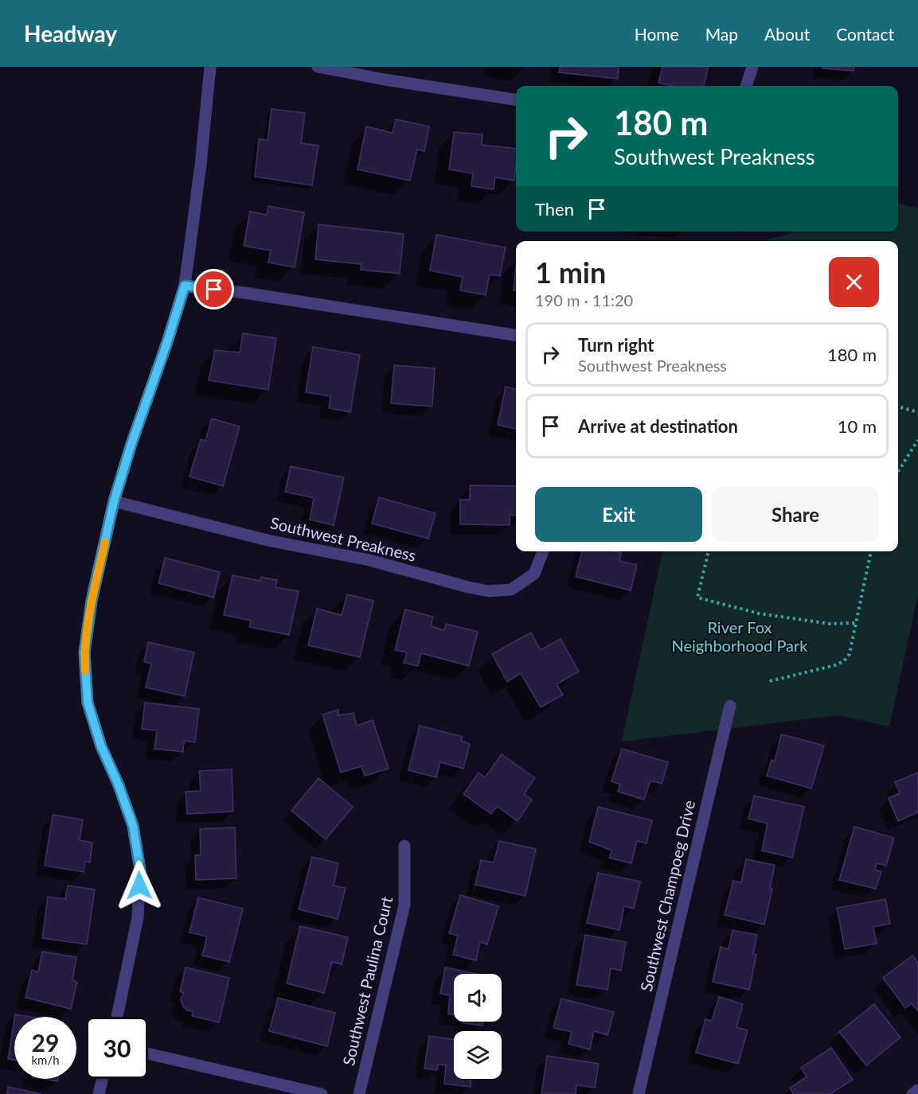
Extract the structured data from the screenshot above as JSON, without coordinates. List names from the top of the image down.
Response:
{
  "streets": {
    "street": ["Southwest Preakness", "Southwest Champoeg Drive", "Southwest Paulina Court"]
  },
  "parks": ["River Fox Neighborhood Park"],
  "page": {
    "header": "Headway",
    "nav": [
      "Home",
      "Map",
      "About",
      "Contact"
    ],
    "turn": ["180 m", "Southwest Preakness"],
    "then": "Then",
    "heading": ["1 min", "190 m · 11:20"],
    "list": [
      {
        "name": "Turn right",
        "note": "Southwest Preakness",
        "value": "180 m"
      },
      {
        "name": "Arrive at destination",
        "value": "10 m"
      }
    ],
    "buttons": ["Exit", "Share"],
    "speed": "29 km/h",
    "limit": "30"
  }
}
